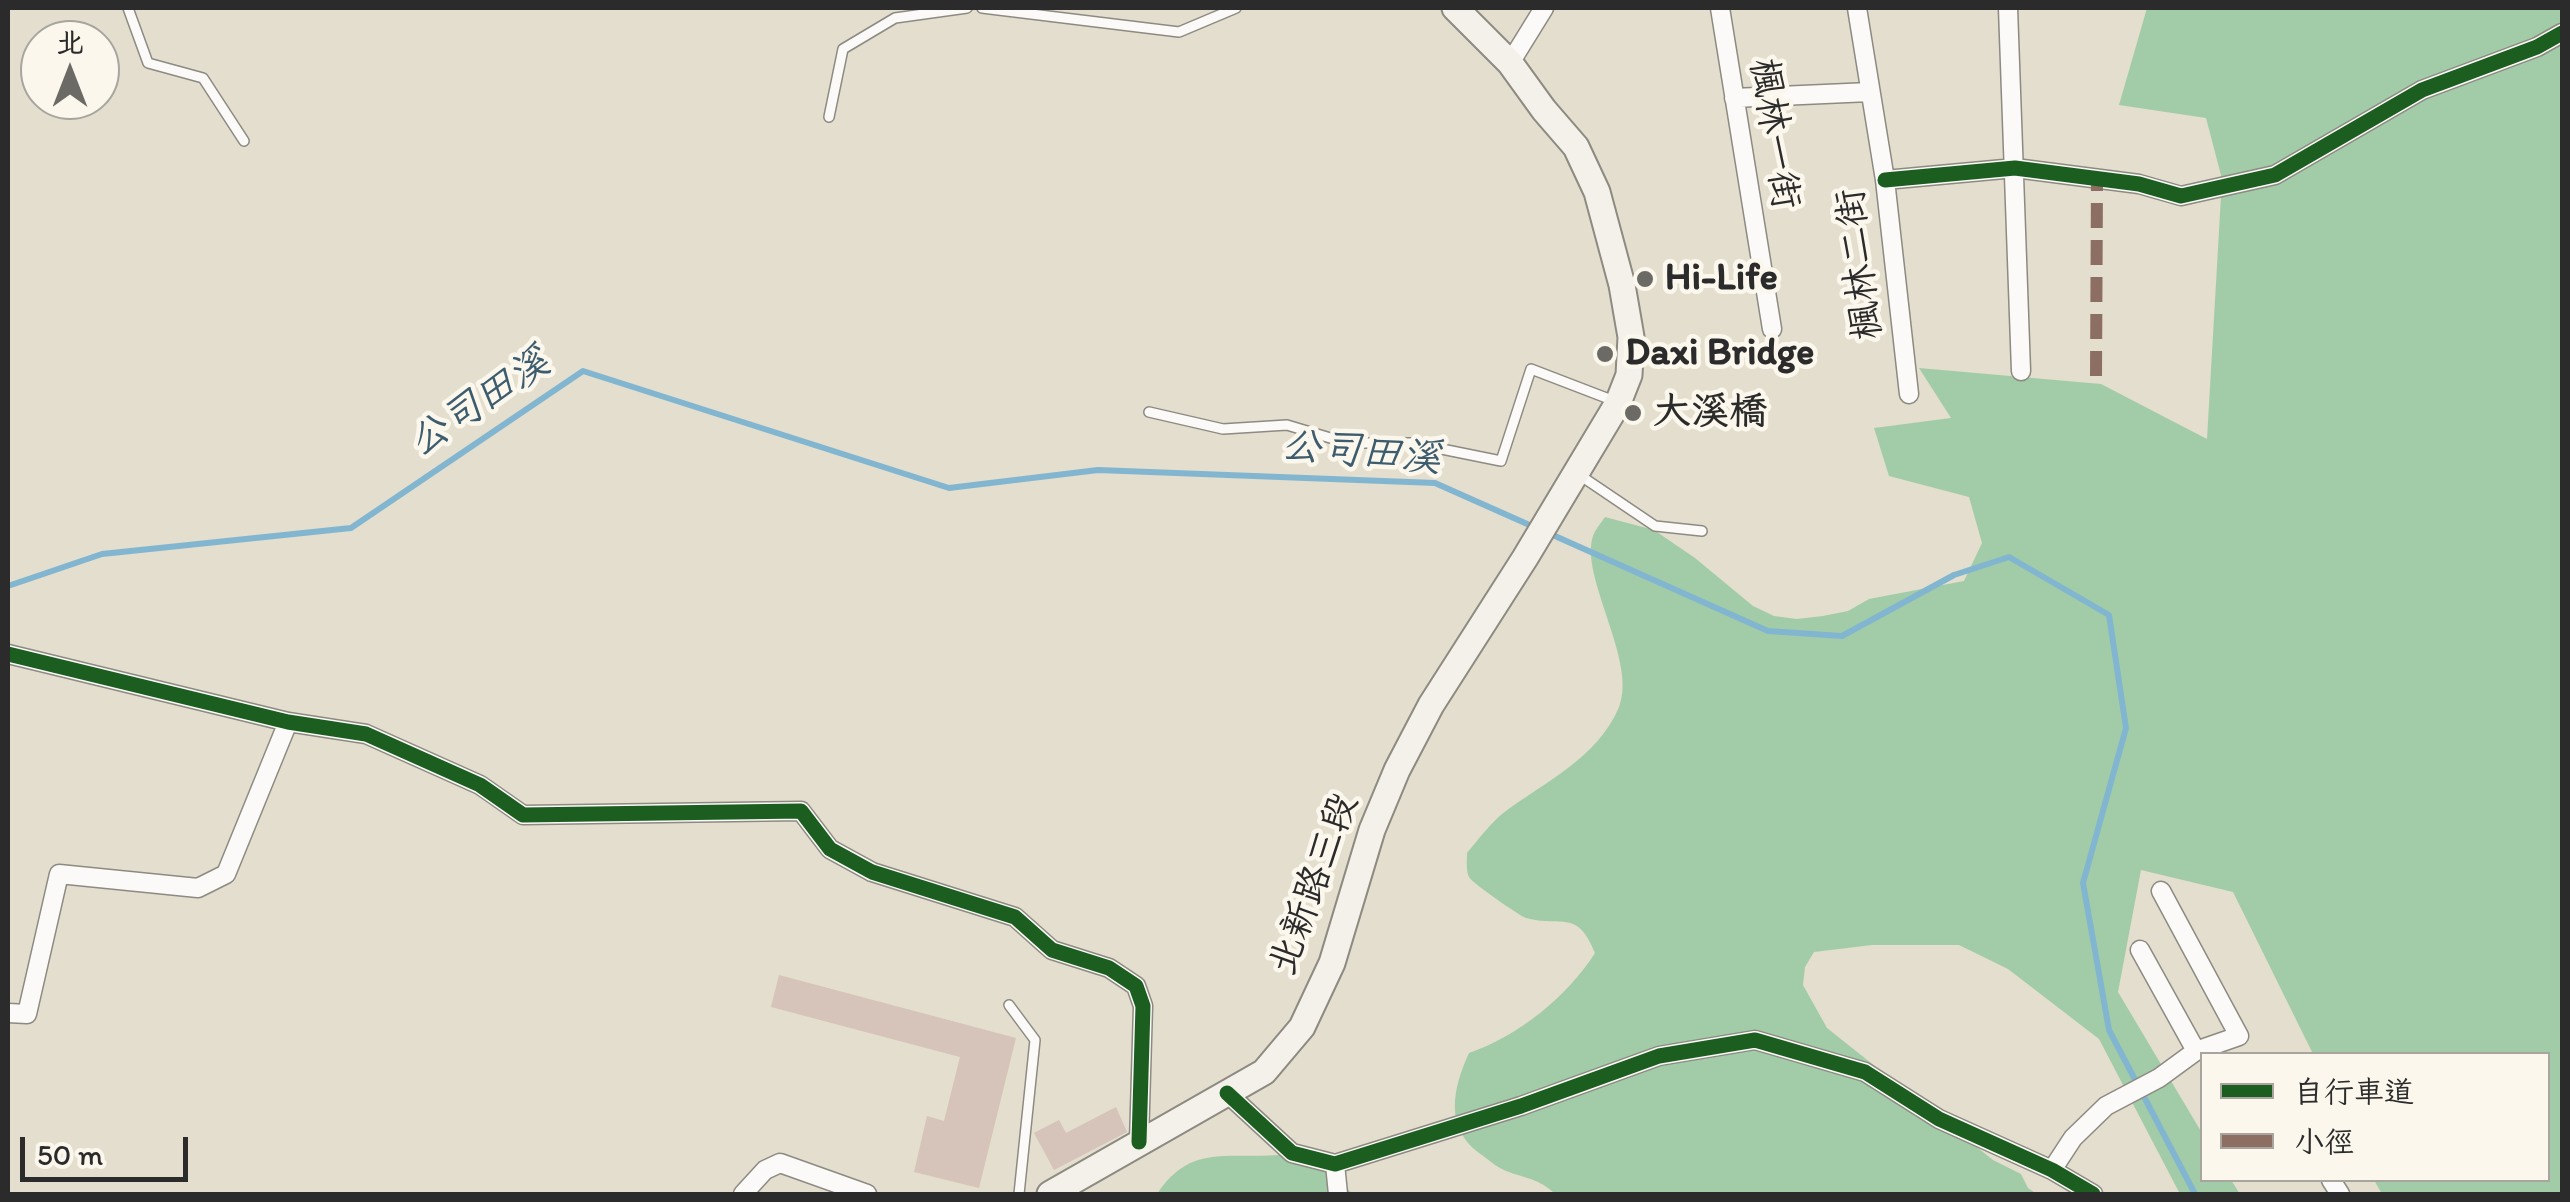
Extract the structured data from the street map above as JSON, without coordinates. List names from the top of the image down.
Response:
{
  "streets": {
    "main road": ["北新路三段"],
    "street": ["楓林一街", "楓林二街"]
  },
  "water": ["公司田溪"],
  "places": ["Hi-Life", "Daxi Bridge", "大溪橋"],
  "legend": ["自行車道", "小徑"],
  "scale_bar": "50 m",
  "north": "top"
}
